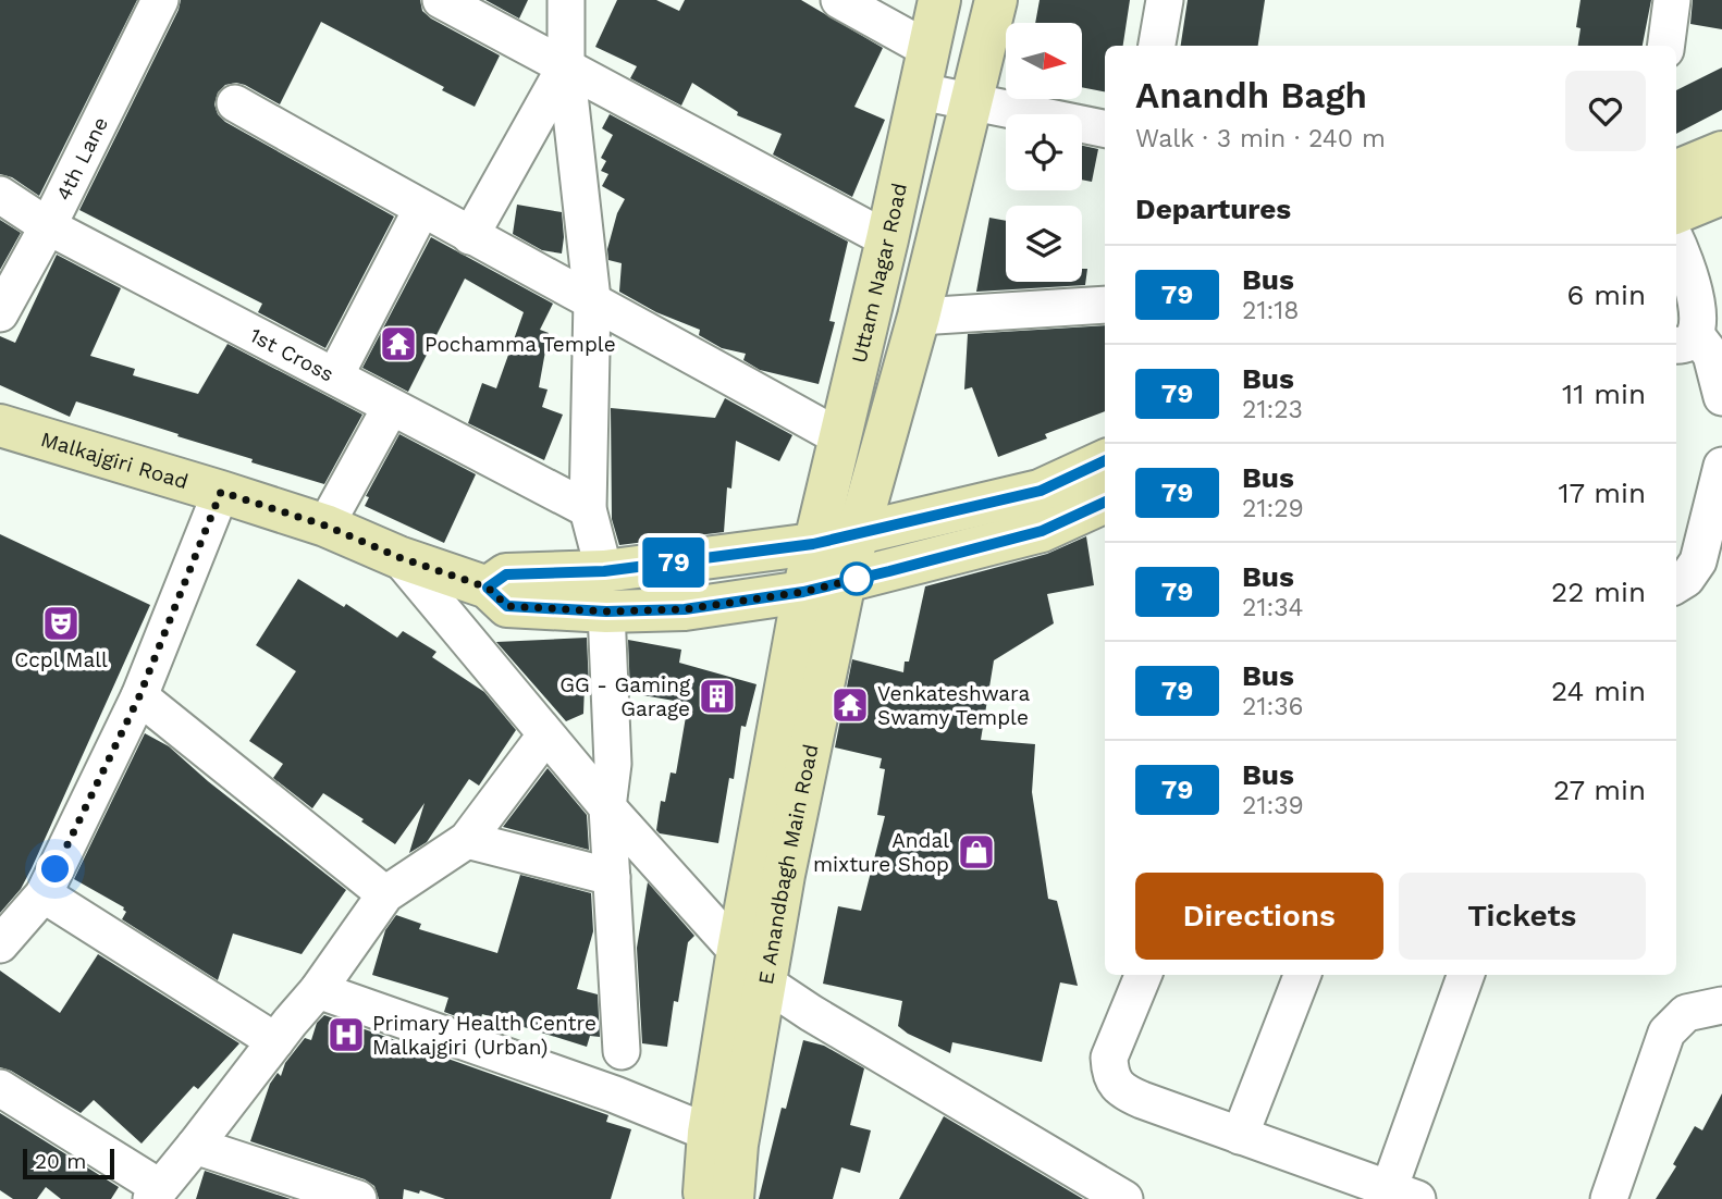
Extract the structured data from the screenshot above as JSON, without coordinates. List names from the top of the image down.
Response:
{
  "streets": {
    "street": [
      "4th Lane",
      "Uttam Nagar Road",
      "1st Cross",
      "Malkajgiri Road",
      "E Anandbagh Main Road"
    ]
  },
  "crossings": [
    ["4th Lane", "1st Cross"],
    ["Uttam Nagar Road", "Malkajgiri Road"],
    ["Uttam Nagar Road", "E Anandbagh Main Road"],
    ["Malkajgiri Road", "E Anandbagh Main Road"]
  ],
  "places": {
    "temple": ["Pochamma Temple", "Venkateshwara Swamy Temple"],
    "theatre": ["Ccpl Mall"],
    "building": ["GG - Gaming Garage"],
    "shop": ["Andal mixture Shop"],
    "hospital": ["Primary Health Centre Malkajgiri (Urban)"]
  },
  "lines": ["bus line 79"],
  "scale_bar": "20 m",
  "north": "right",
  "page": {
    "on_map": "79",
    "heading": [
      ["Anandh Bagh", "Walk · 3 min · 240 m"],
      "Departures"
    ],
    "list": [
      {
        "mark": "79",
        "name": "Bus",
        "note": "21:18",
        "value": "6 min"
      },
      {
        "mark": "79",
        "name": "Bus",
        "note": "21:23",
        "value": "11 min"
      },
      {
        "mark": "79",
        "name": "Bus",
        "note": "21:29",
        "value": "17 min"
      },
      {
        "mark": "79",
        "name": "Bus",
        "note": "21:34",
        "value": "22 min"
      },
      {
        "mark": "79",
        "name": "Bus",
        "note": "21:36",
        "value": "24 min"
      },
      {
        "mark": "79",
        "name": "Bus",
        "note": "21:39",
        "value": "27 min"
      }
    ],
    "buttons": ["Directions", "Tickets"],
    "scale": "20 m"
  }
}
